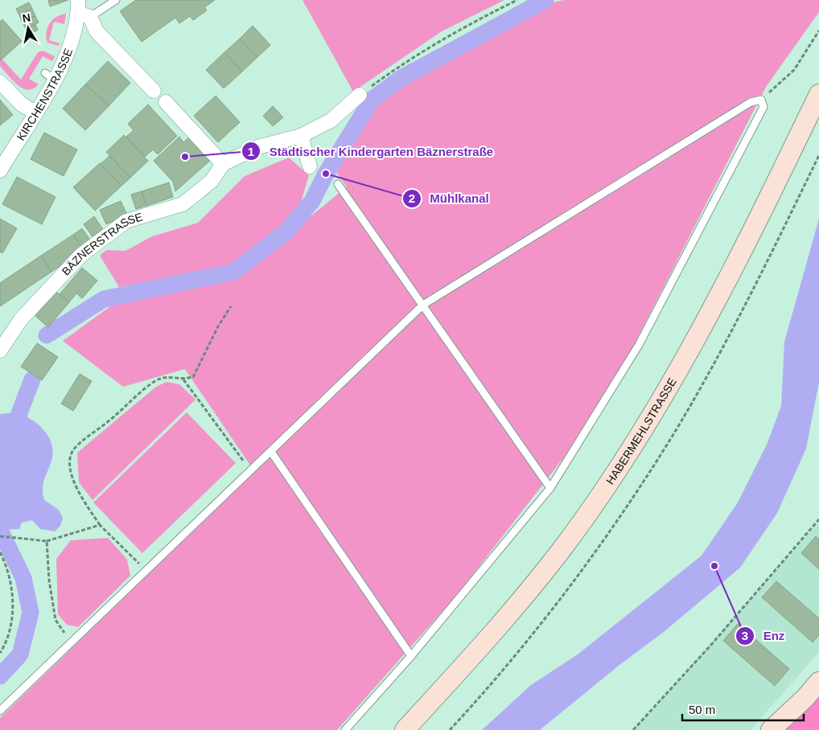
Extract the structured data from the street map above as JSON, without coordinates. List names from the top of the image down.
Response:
{
  "streets": {
    "main road": ["HABERMEHLSTRASSE"],
    "street": ["KIRCHENSTRASSE", "BÄZNERSTRASSE"]
  },
  "places": ["Städtischer Kindergarten Bäznerstraße", "Mühlkanal", "Enz"],
  "scale_bar": "50 m",
  "north": "top"
}
